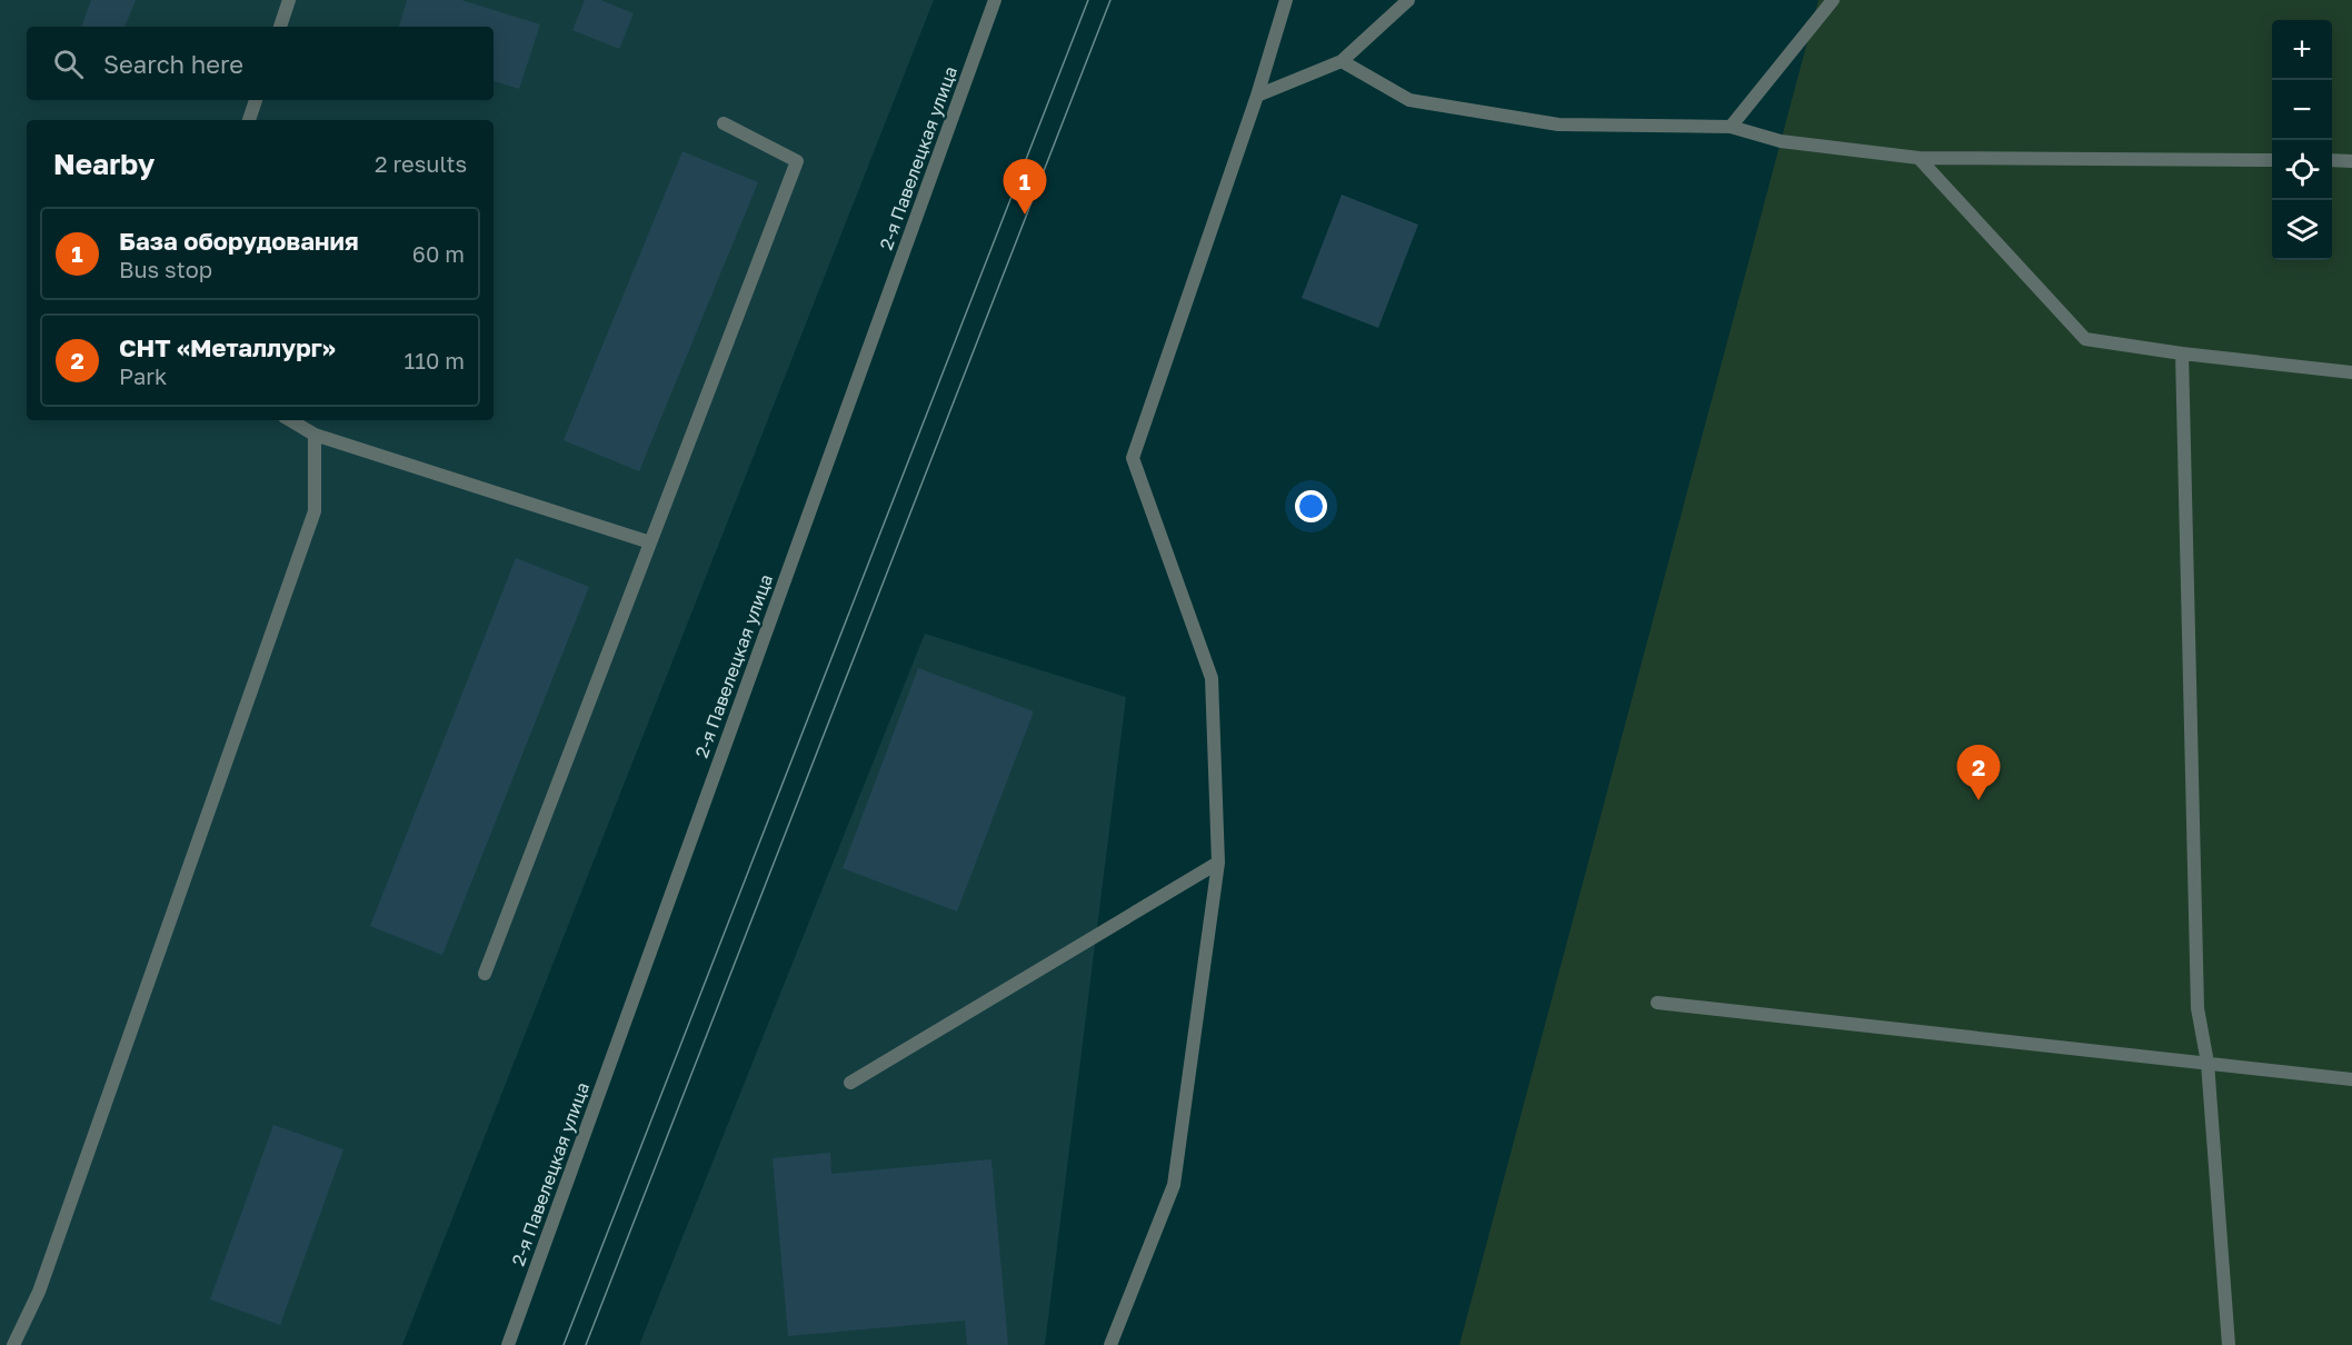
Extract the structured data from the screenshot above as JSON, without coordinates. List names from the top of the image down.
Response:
{
  "streets": {
    "street": ["2-я Павелецкая улица"]
  },
  "page": {
    "map_buttons": ["+", "−"],
    "search": "Search here",
    "heading": ["Nearby", "2 results"],
    "pins": ["1", "2"],
    "list": [
      {
        "mark": "1",
        "name": "База оборудования",
        "note": "Bus stop",
        "value": "60 m"
      },
      {
        "mark": "2",
        "name": "СНТ «Металлург»",
        "note": "Park",
        "value": "110 m"
      }
    ]
  }
}
